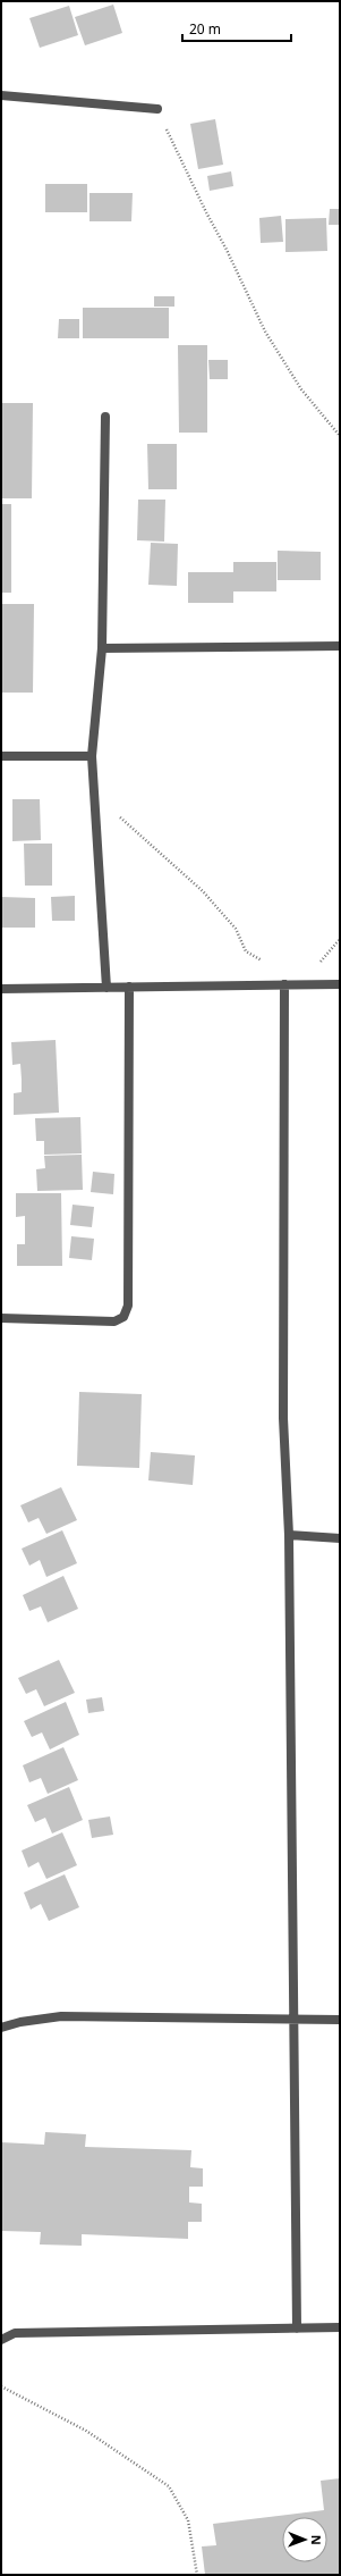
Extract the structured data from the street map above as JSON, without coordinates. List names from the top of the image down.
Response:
{
  "scale_bar": "20 m",
  "north": "right"
}
